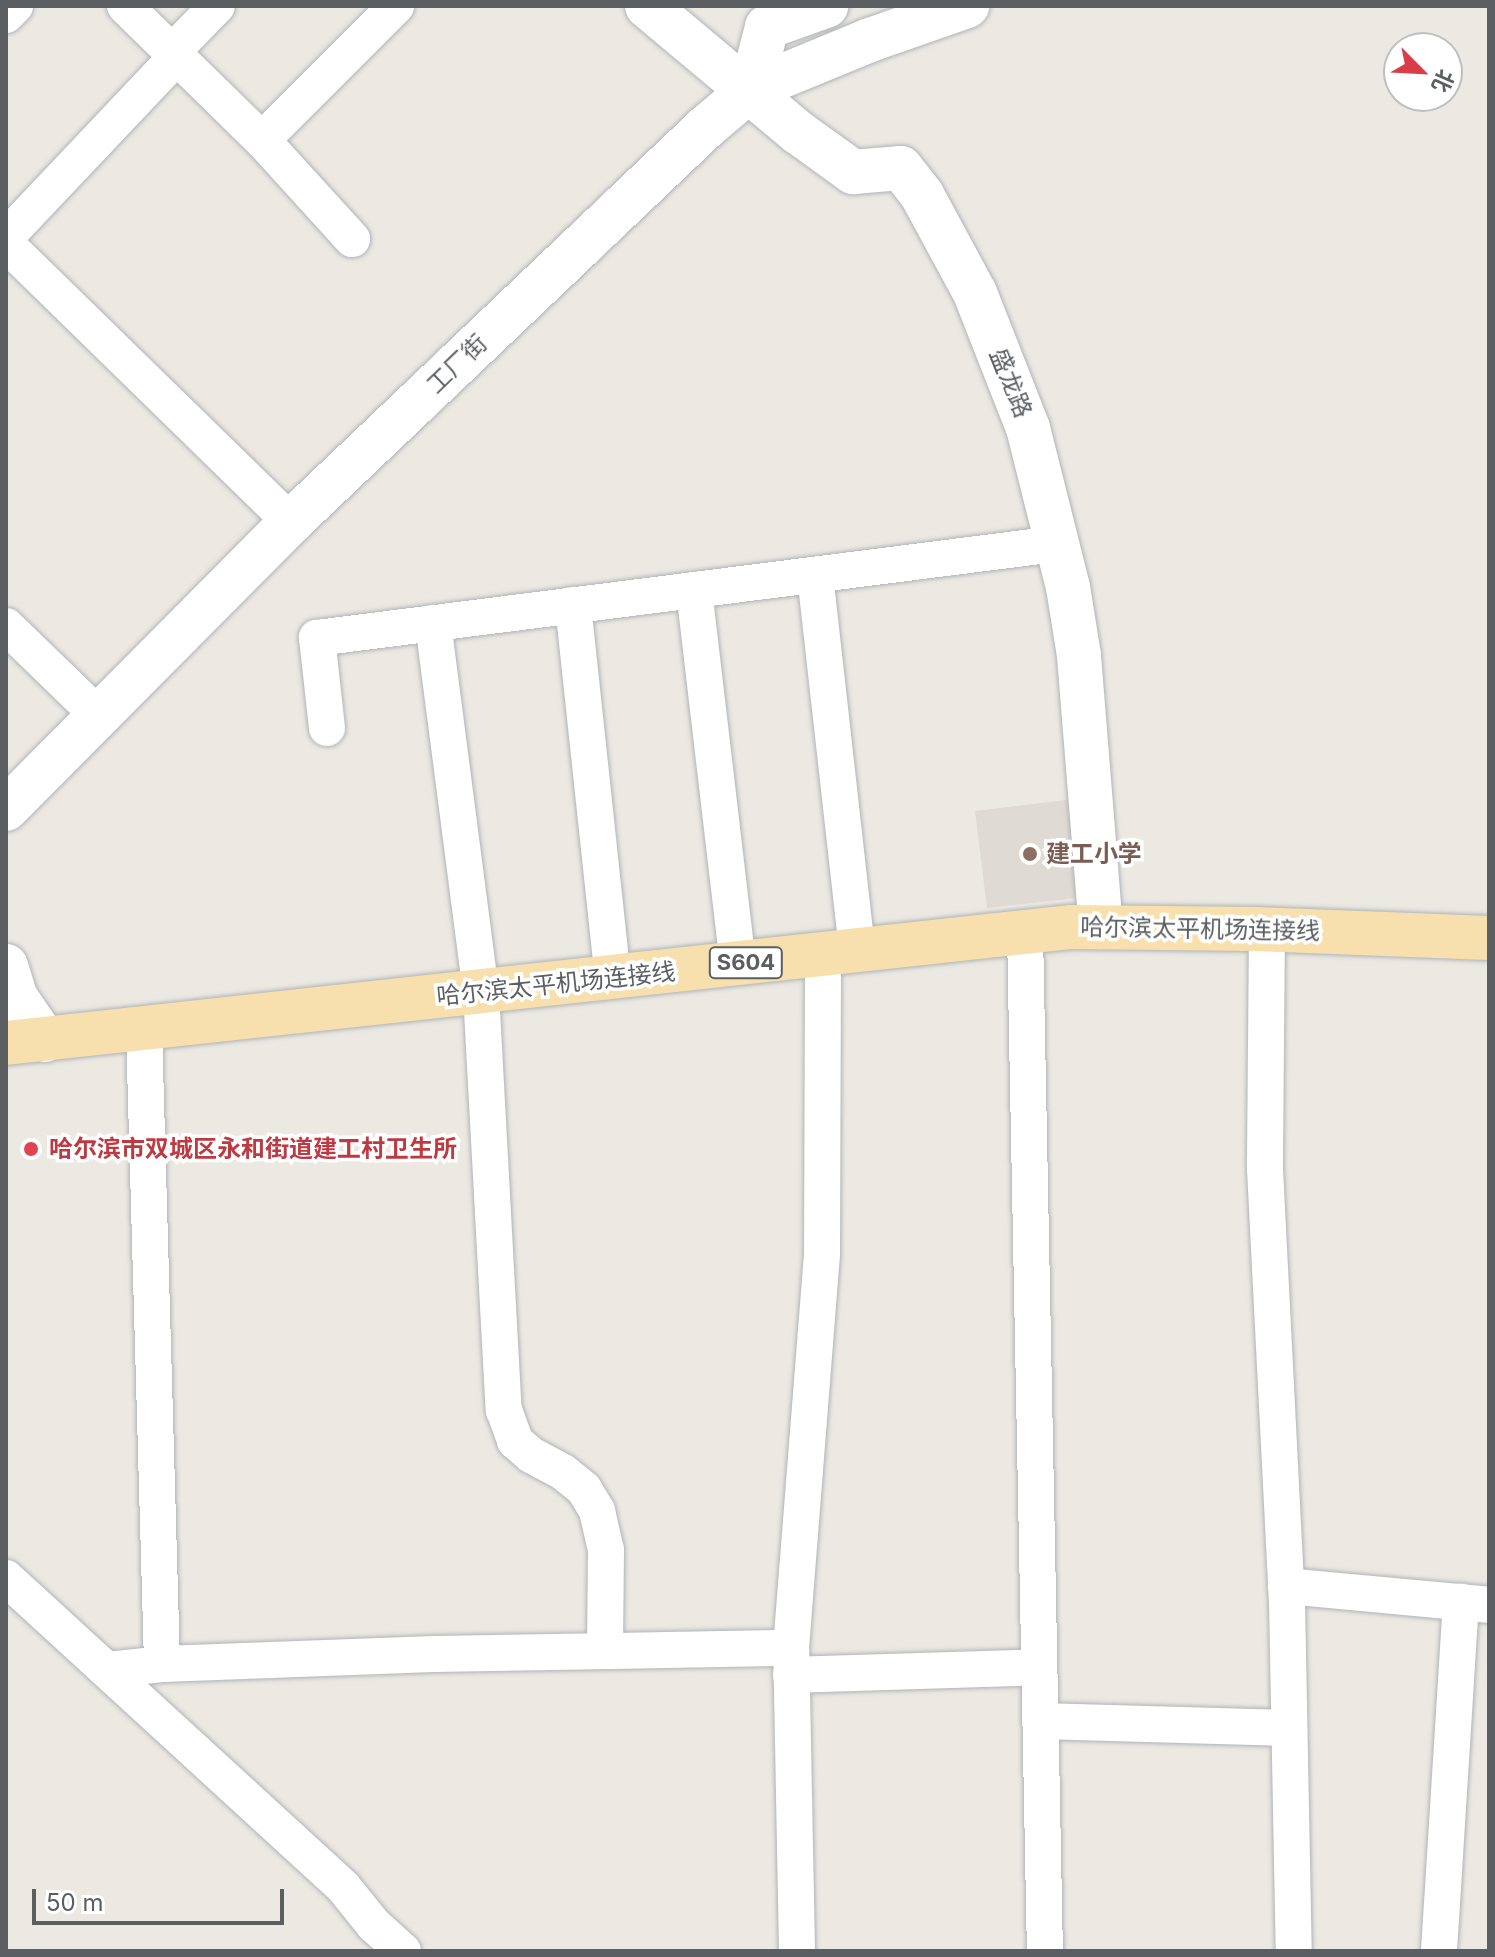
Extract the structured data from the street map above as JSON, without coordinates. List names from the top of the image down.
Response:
{
  "streets": {
    "main road": ["哈尔滨太平机场连接线", "S604"],
    "street": ["工厂街", "盛龙路"]
  },
  "crossings": [
    ["工厂街", "盛龙路"],
    ["盛龙路", "哈尔滨太平机场连接线"]
  ],
  "places": ["建工小学", "哈尔滨市双城区永和街道建工村卫生所"],
  "scale_bar": "50 m",
  "north": "bottom right"
}
